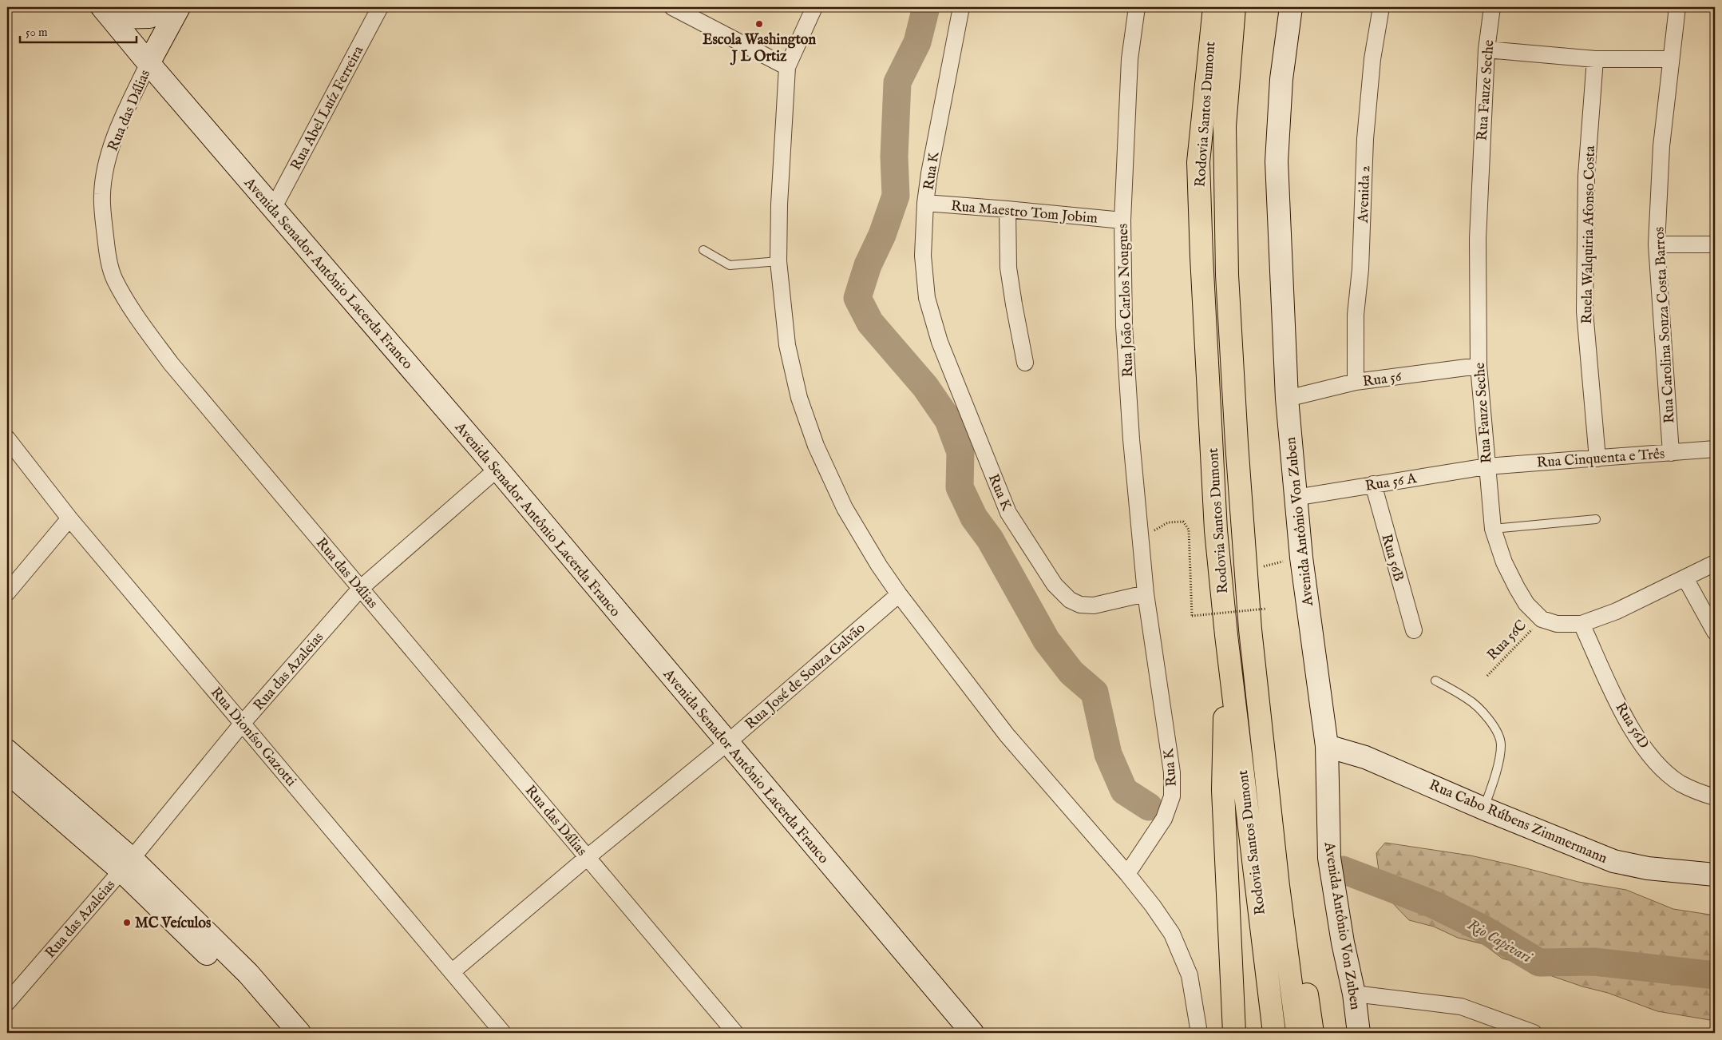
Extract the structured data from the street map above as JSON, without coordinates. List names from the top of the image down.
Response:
{
  "streets": {
    "highway": ["Rodovia Santos Dumont"],
    "street": [
      "Rua Fauze Seche",
      "Rua Abel Luíz Ferreira",
      "Rua das Dálias",
      "Rua K",
      "Avenida 2",
      "Rua Maestro Tom Jobim",
      "Ruela Walquiria Afonso Costa",
      "Avenida Senador Antônio Lacerda Franco",
      "Rua João Carlos Nougues",
      "Rua Carolina Souza Costa Barros",
      "Rua 56",
      "Rua Cinquenta e Três",
      "Rua 56 A",
      "Avenida Antônio Von Zuben",
      "Rua 56B",
      "Rua das Azaleias",
      "Rua José de Souza Galvão",
      "Rua 56D",
      "Rua Dioníso Gazotti",
      "Rua Cabo Rúbens Zimmermann"
    ],
    "path": ["Rua 56C"]
  },
  "crossings": [
    ["Rua Fauze Seche", "Rua 56"],
    ["Rua Fauze Seche", "Rua Cinquenta e Três"],
    ["Rua Fauze Seche", "Rua 56 A"],
    ["Rua Fauze Seche", "Rua 56C"],
    ["Rua Abel Luíz Ferreira", "Avenida Senador Antônio Lacerda Franco"],
    ["Rua das Dálias", "Avenida Senador Antônio Lacerda Franco"],
    ["Rua das Dálias", "Rua das Azaleias"],
    ["Rua das Dálias", "Rua José de Souza Galvão"],
    ["Rua K", "Rua Maestro Tom Jobim"],
    ["Rua K", "Rua João Carlos Nougues"],
    ["Avenida 2", "Rua 56"],
    ["Rua Maestro Tom Jobim", "Rua João Carlos Nougues"],
    ["Ruela Walquiria Afonso Costa", "Rua Cinquenta e Três"],
    ["Avenida Senador Antônio Lacerda Franco", "Rua das Azaleias"],
    ["Avenida Senador Antônio Lacerda Franco", "Rua José de Souza Galvão"],
    ["Rua Carolina Souza Costa Barros", "Rua Cinquenta e Três"],
    ["Rua 56", "Avenida Antônio Von Zuben"],
    ["Rua Cinquenta e Três", "Rua 56 A"],
    ["Rua 56 A", "Avenida Antônio Von Zuben"],
    ["Rua 56 A", "Rua 56B"],
    ["Avenida Antônio Von Zuben", "Rua Cabo Rúbens Zimmermann"],
    ["Rua das Azaleias", "Rua Dioníso Gazotti"],
    ["Rua José de Souza Galvão", "Rua Dioníso Gazotti"]
  ],
  "water": ["Rio Capivari"],
  "places": ["Escola Washington J L Ortiz", "MC Veículos"],
  "scale_bar": "50 m"
}
